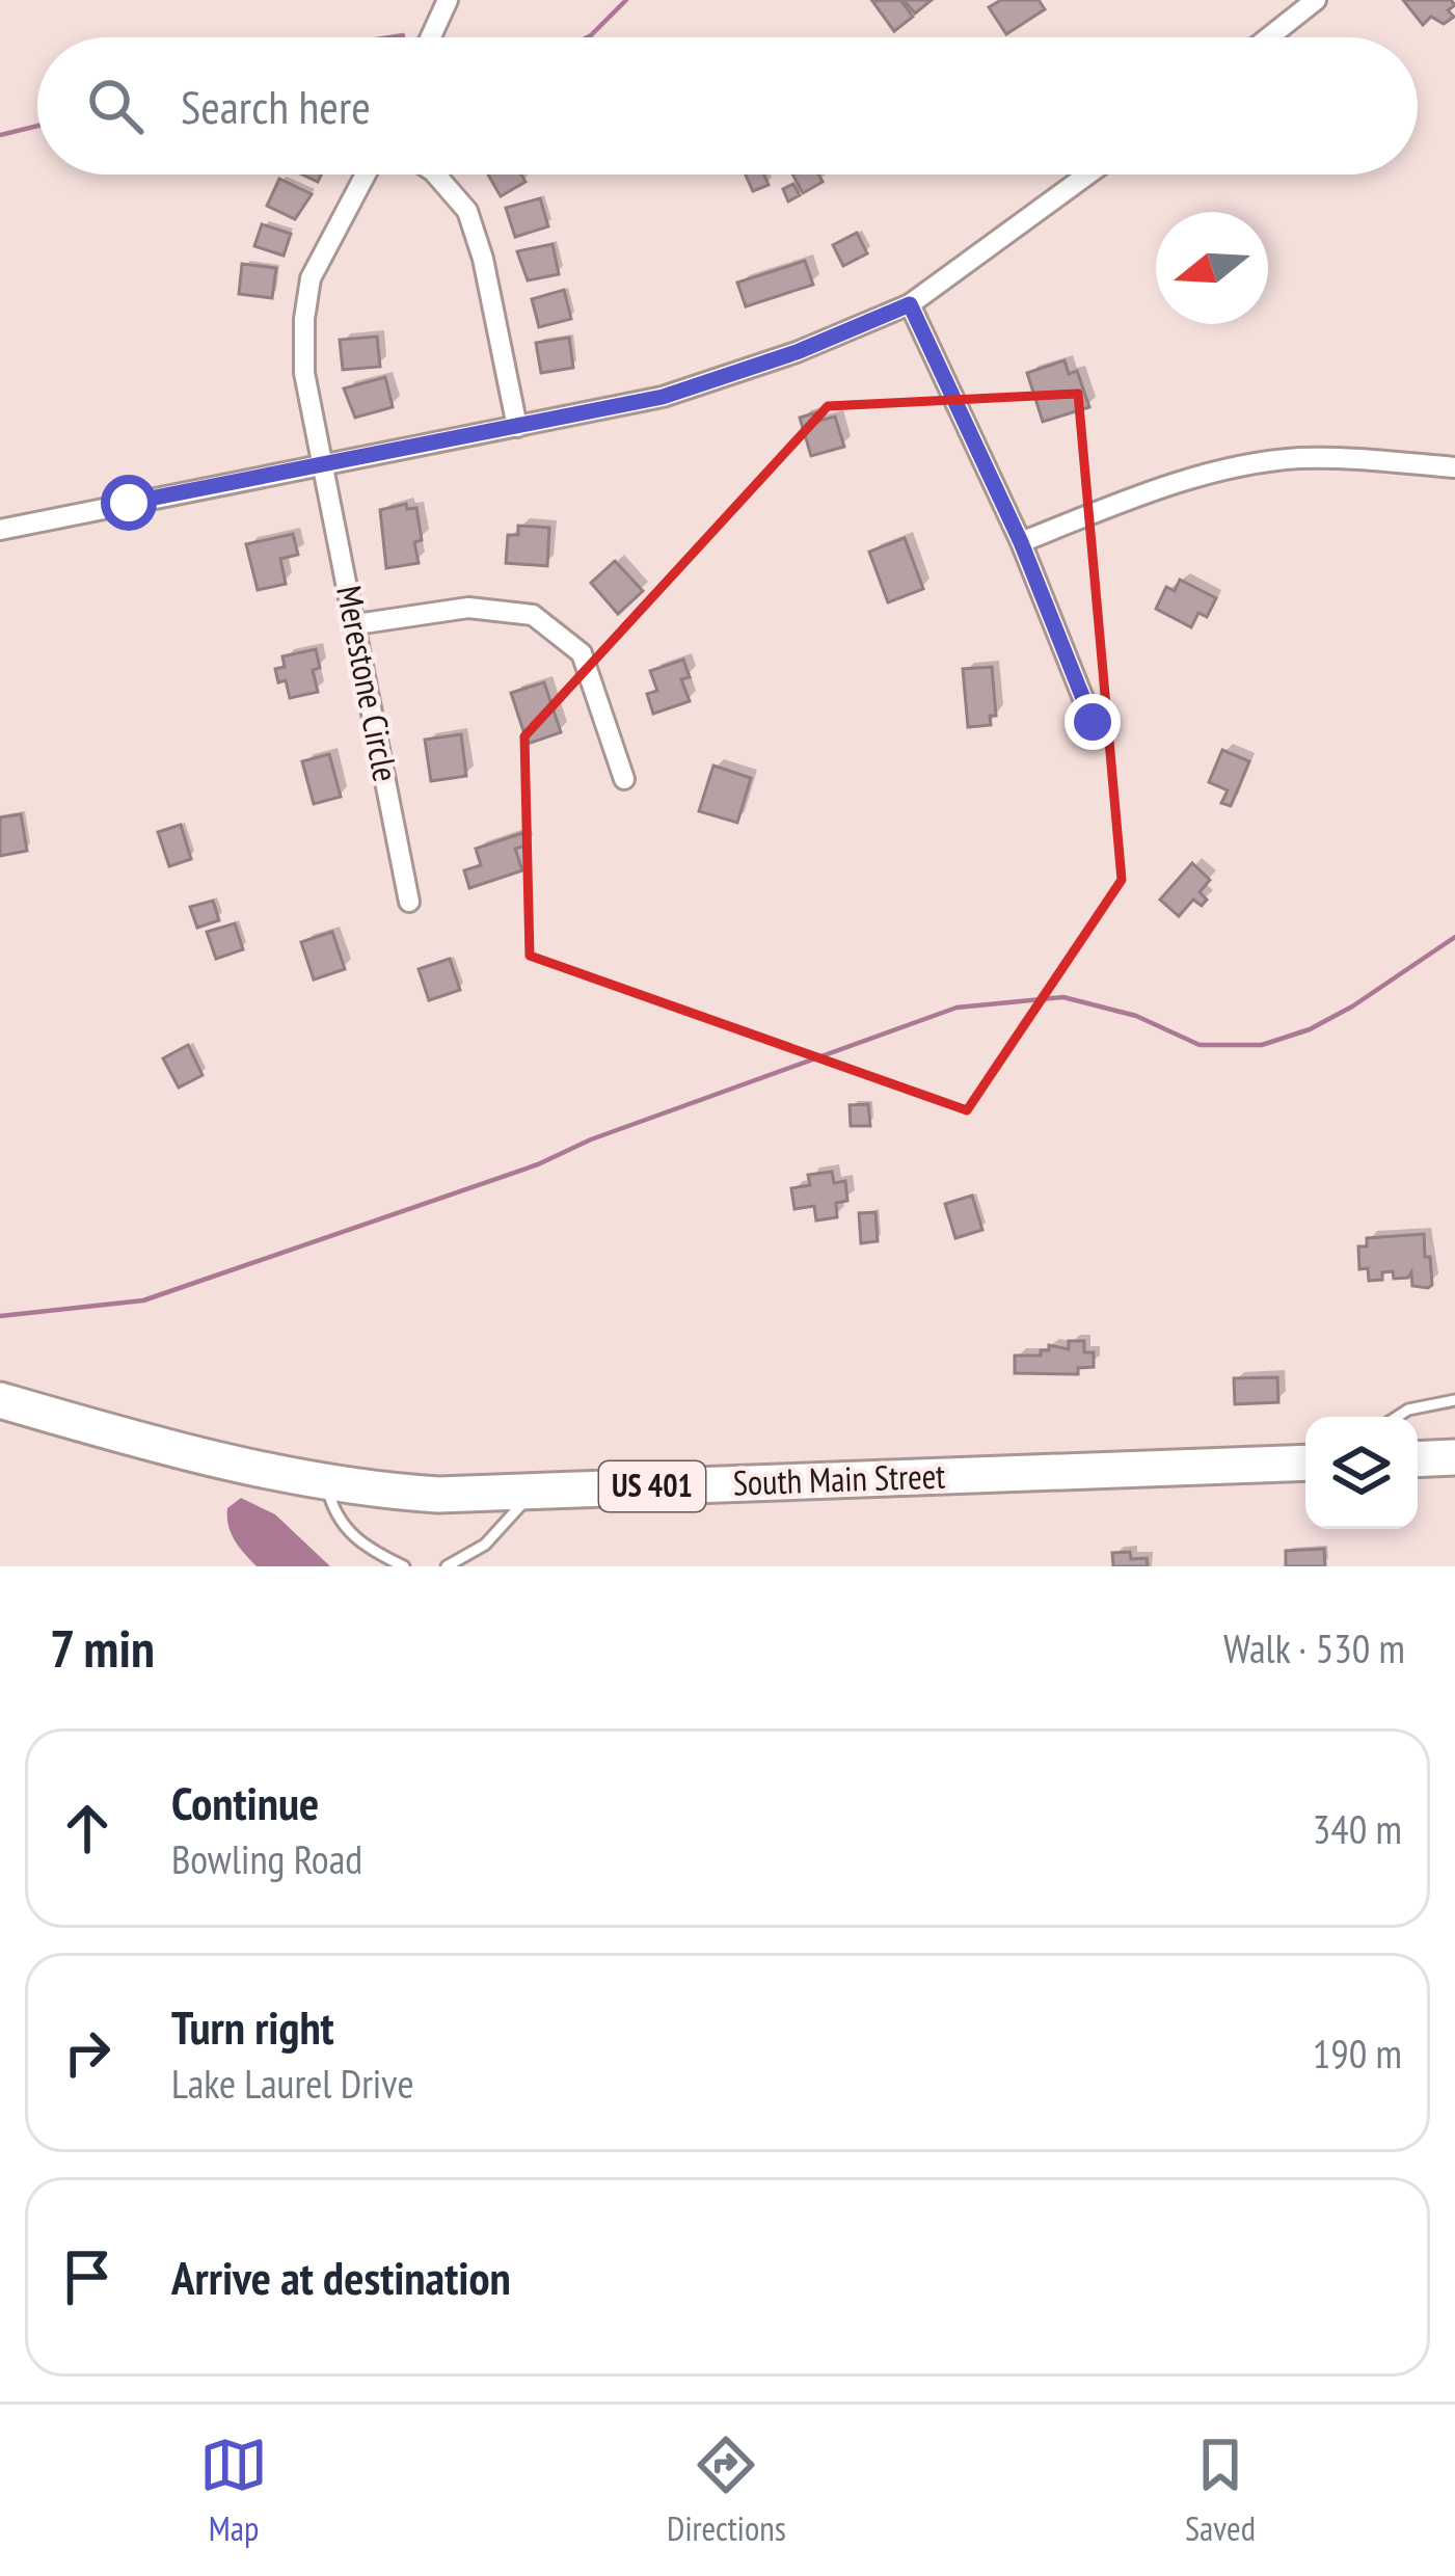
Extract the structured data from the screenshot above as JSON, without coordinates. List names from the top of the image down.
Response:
{
  "streets": {
    "highway": ["South Main Street", "US 401"],
    "street": ["Merestone Circle"]
  },
  "north": "left",
  "page": {
    "search": "Search here",
    "heading": ["7 min", "Walk · 530 m"],
    "list": [
      ["Continue", "Bowling Road", "340 m"],
      ["Turn right", "Lake Laurel Drive", "190 m"],
      "Arrive at destination"
    ],
    "nav": ["Map", "Directions", "Saved"]
  }
}
